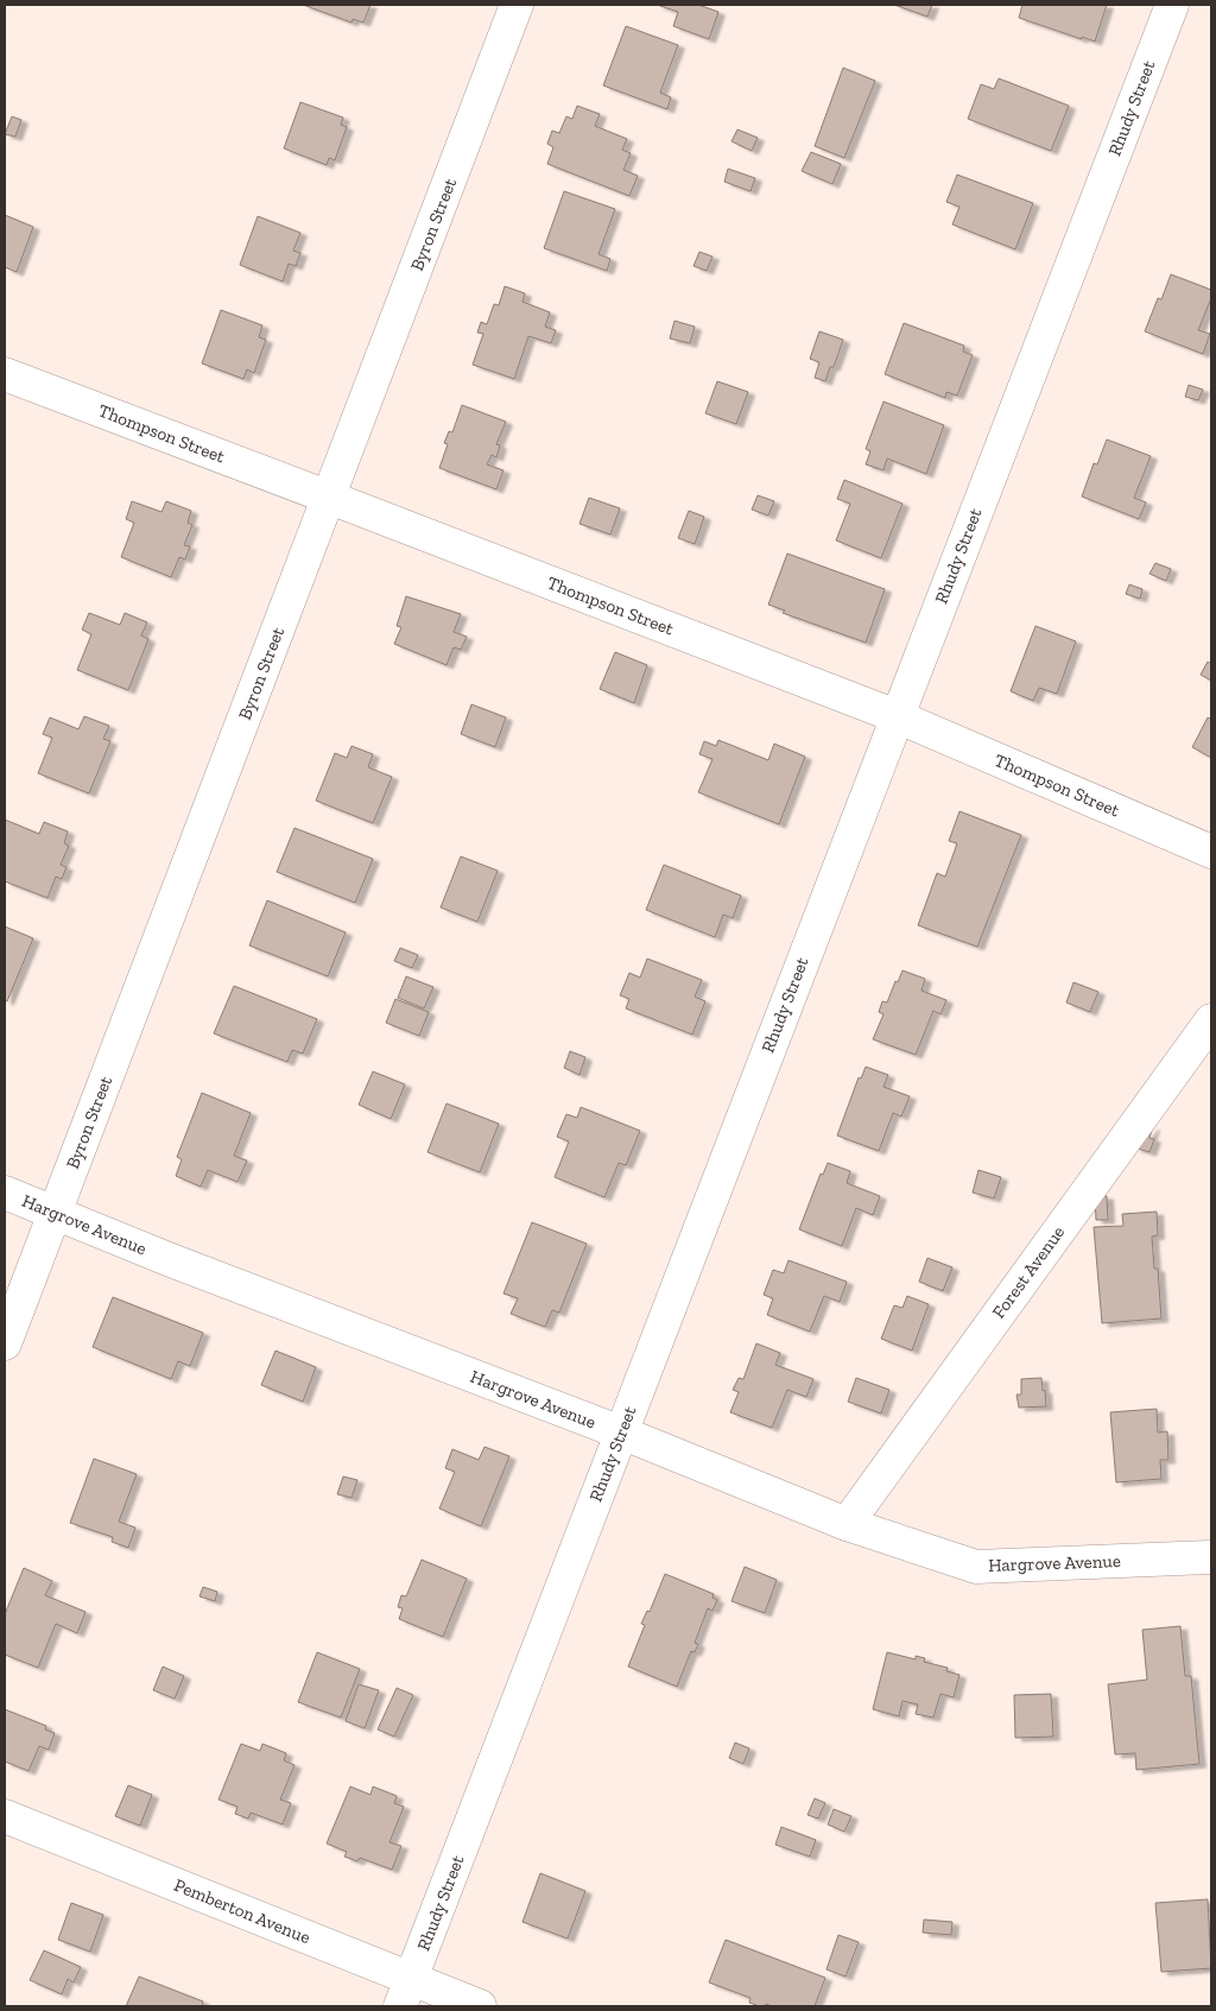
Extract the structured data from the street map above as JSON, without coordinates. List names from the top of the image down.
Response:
{
  "streets": {
    "street": [
      "Rhudy Street",
      "Byron Street",
      "Thompson Street",
      "Hargrove Avenue",
      "Forest Avenue",
      "Pemberton Avenue"
    ]
  },
  "crossings": [
    ["Rhudy Street", "Thompson Street"],
    ["Rhudy Street", "Hargrove Avenue"],
    ["Rhudy Street", "Pemberton Avenue"],
    ["Byron Street", "Thompson Street"],
    ["Byron Street", "Hargrove Avenue"],
    ["Hargrove Avenue", "Forest Avenue"]
  ]
}
